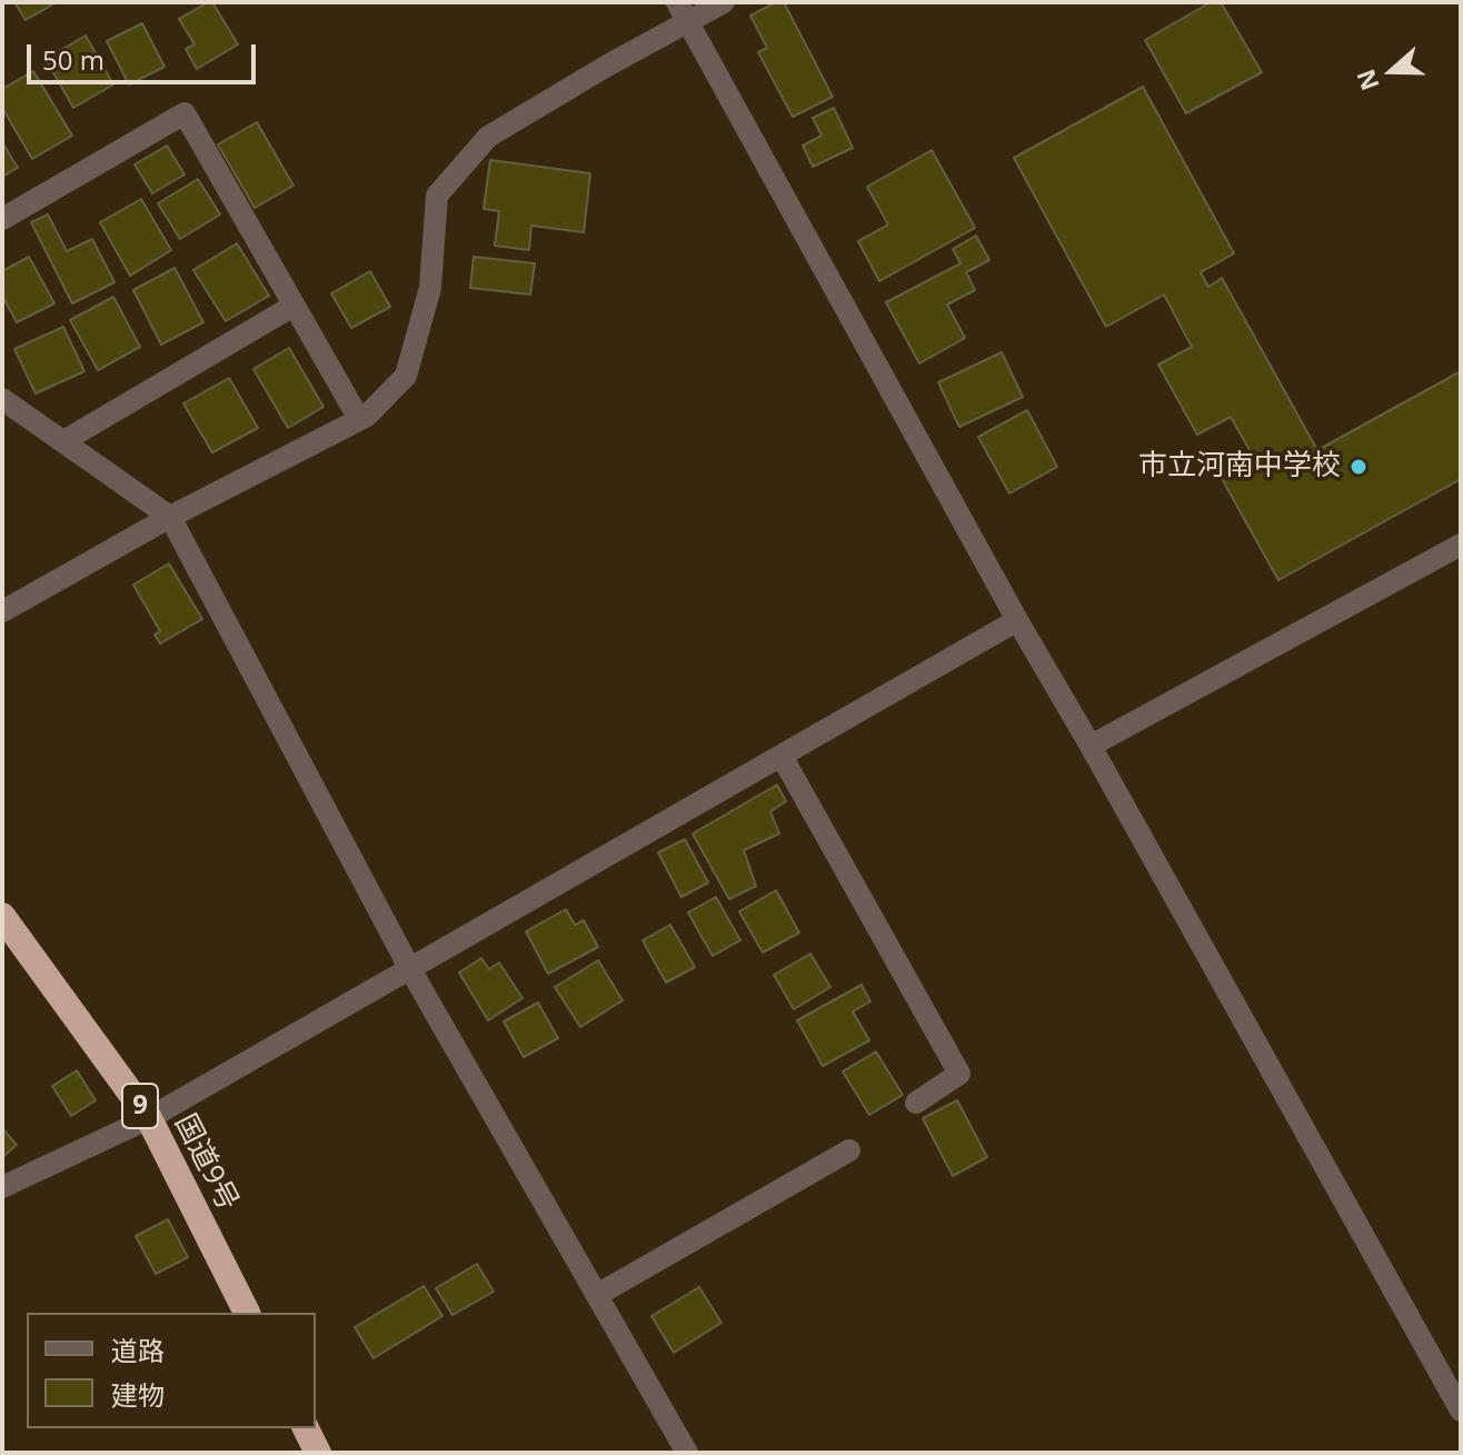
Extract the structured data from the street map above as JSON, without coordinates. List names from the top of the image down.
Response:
{
  "streets": {
    "highway": ["9", "国道9号"]
  },
  "places": ["市立河南中学校"],
  "legend": ["道路", "建物"],
  "scale_bar": "50 m",
  "north": "left"
}
